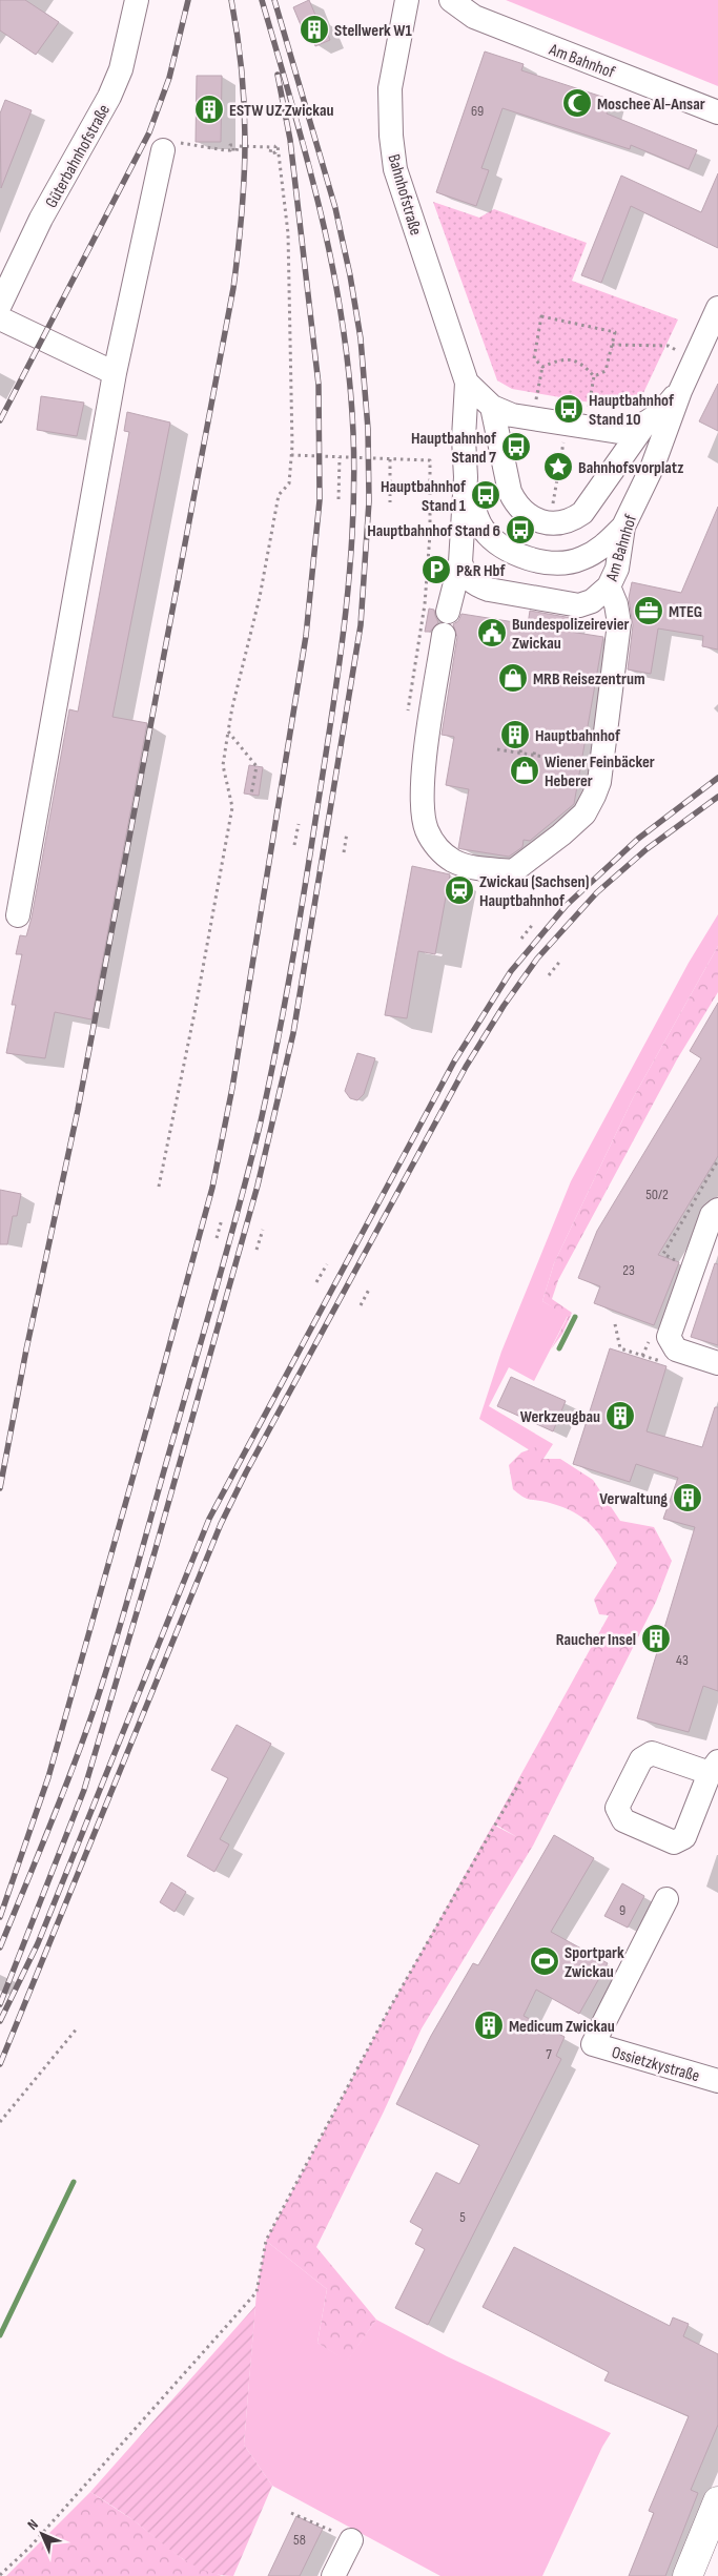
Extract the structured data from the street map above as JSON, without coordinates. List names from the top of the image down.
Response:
{
  "streets": {
    "street": [
      "Am Bahnhof",
      "Güterbahnhofstraße",
      "Bahnhofstraße",
      "Ossietzkystraße"
    ]
  },
  "crossings": [
    ["Am Bahnhof", "Bahnhofstraße"]
  ],
  "places": {
    "building": [
      "Stellwerk W1",
      "ESTW UZ Zwickau",
      "Hauptbahnhof",
      "Werkzeugbau",
      "Verwaltung",
      "Raucher Insel",
      "Medicum Zwickau"
    ],
    "mosque": ["Moschee Al-Ansar"],
    "bus stop": [
      "Hauptbahnhof Stand 10",
      "Hauptbahnhof Stand 7",
      "Hauptbahnhof Stand 1",
      "Hauptbahnhof Stand 6"
    ],
    "place": ["Bahnhofsvorplatz"],
    "parking": ["P&R Hbf"],
    "office": ["MTEG"],
    "public building": ["Bundespolizeirevier Zwickau"],
    "shop": ["MRB Reisezentrum", "Wiener Feinbäcker Heberer"],
    "station": ["Zwickau (Sachsen) Hauptbahnhof"],
    "sports": ["Sportpark Zwickau"]
  },
  "house_numbers": [
    "69",
    "50/2",
    "23",
    "43",
    "9",
    "7",
    "5",
    "58"
  ],
  "north": "top left"
}
